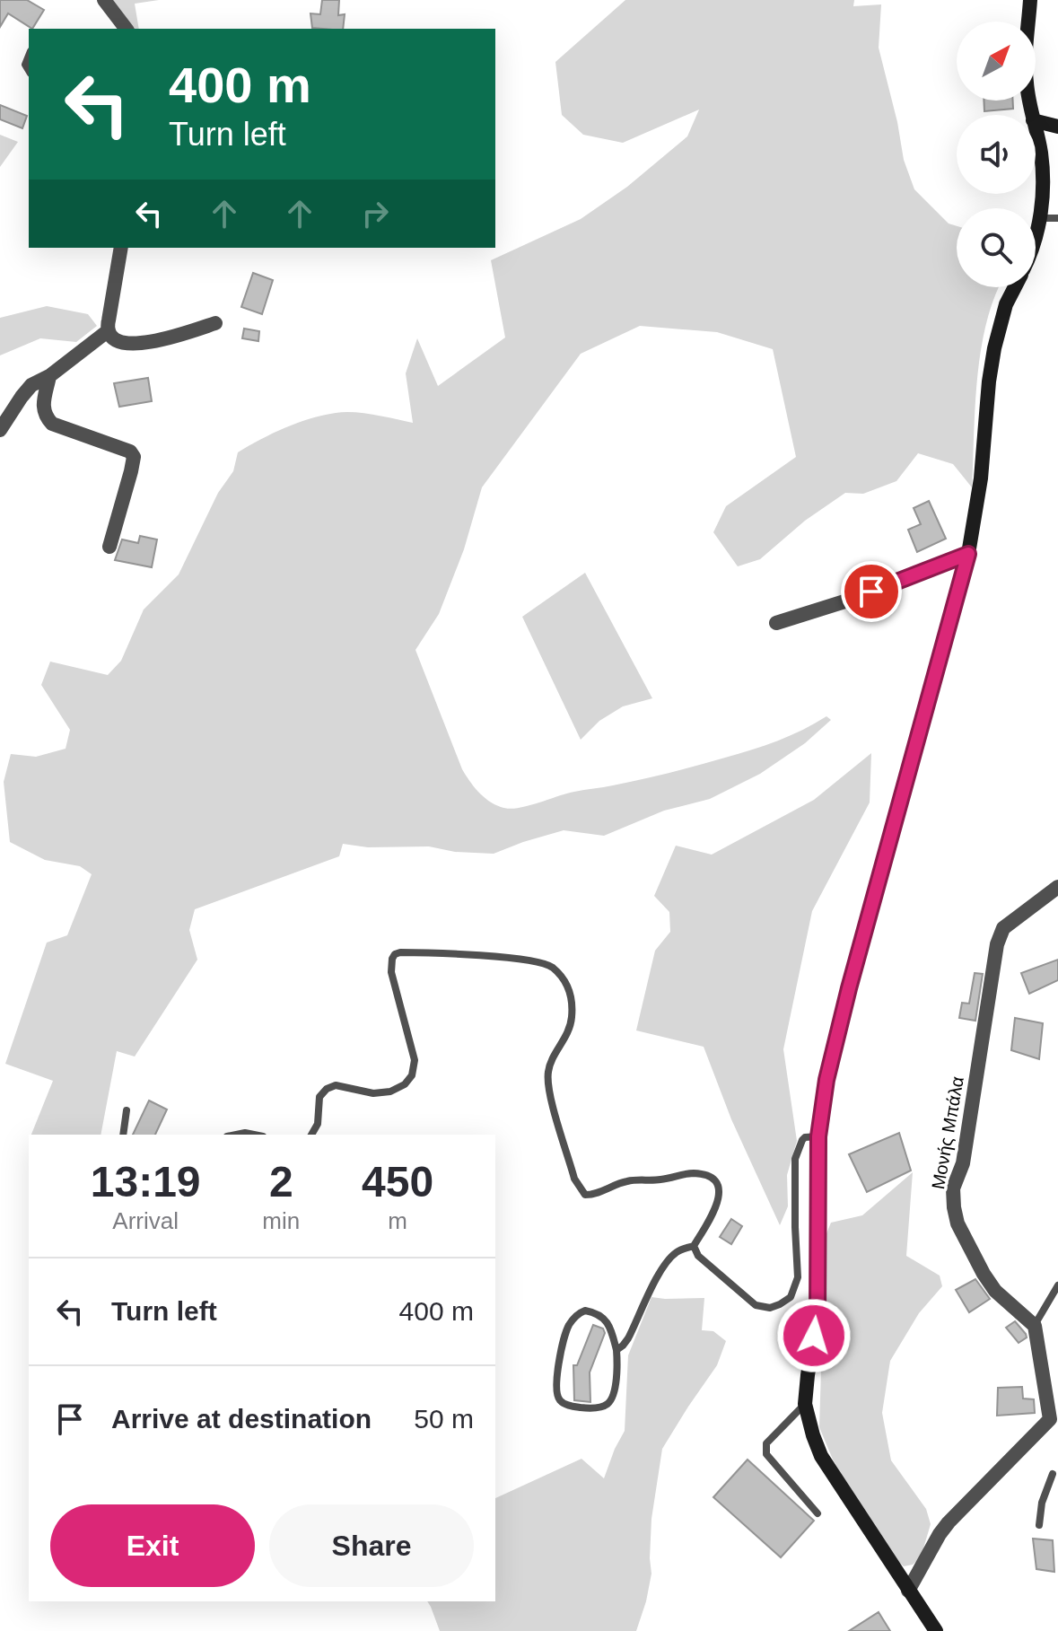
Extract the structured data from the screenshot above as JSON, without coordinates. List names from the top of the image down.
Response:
{
  "streets": {
    "street": ["Μονής Μπάλα"]
  },
  "north": "top right",
  "page": {
    "turn": ["400 m", "Turn left"],
    "eta": [
      "13:19",
      "Arrival",
      "2",
      "min",
      "450",
      "m"
    ],
    "list": [
      {
        "name": "Turn left",
        "value": "400 m"
      },
      {
        "name": "Arrive at destination",
        "value": "50 m"
      }
    ],
    "buttons": ["Exit", "Share"]
  }
}
